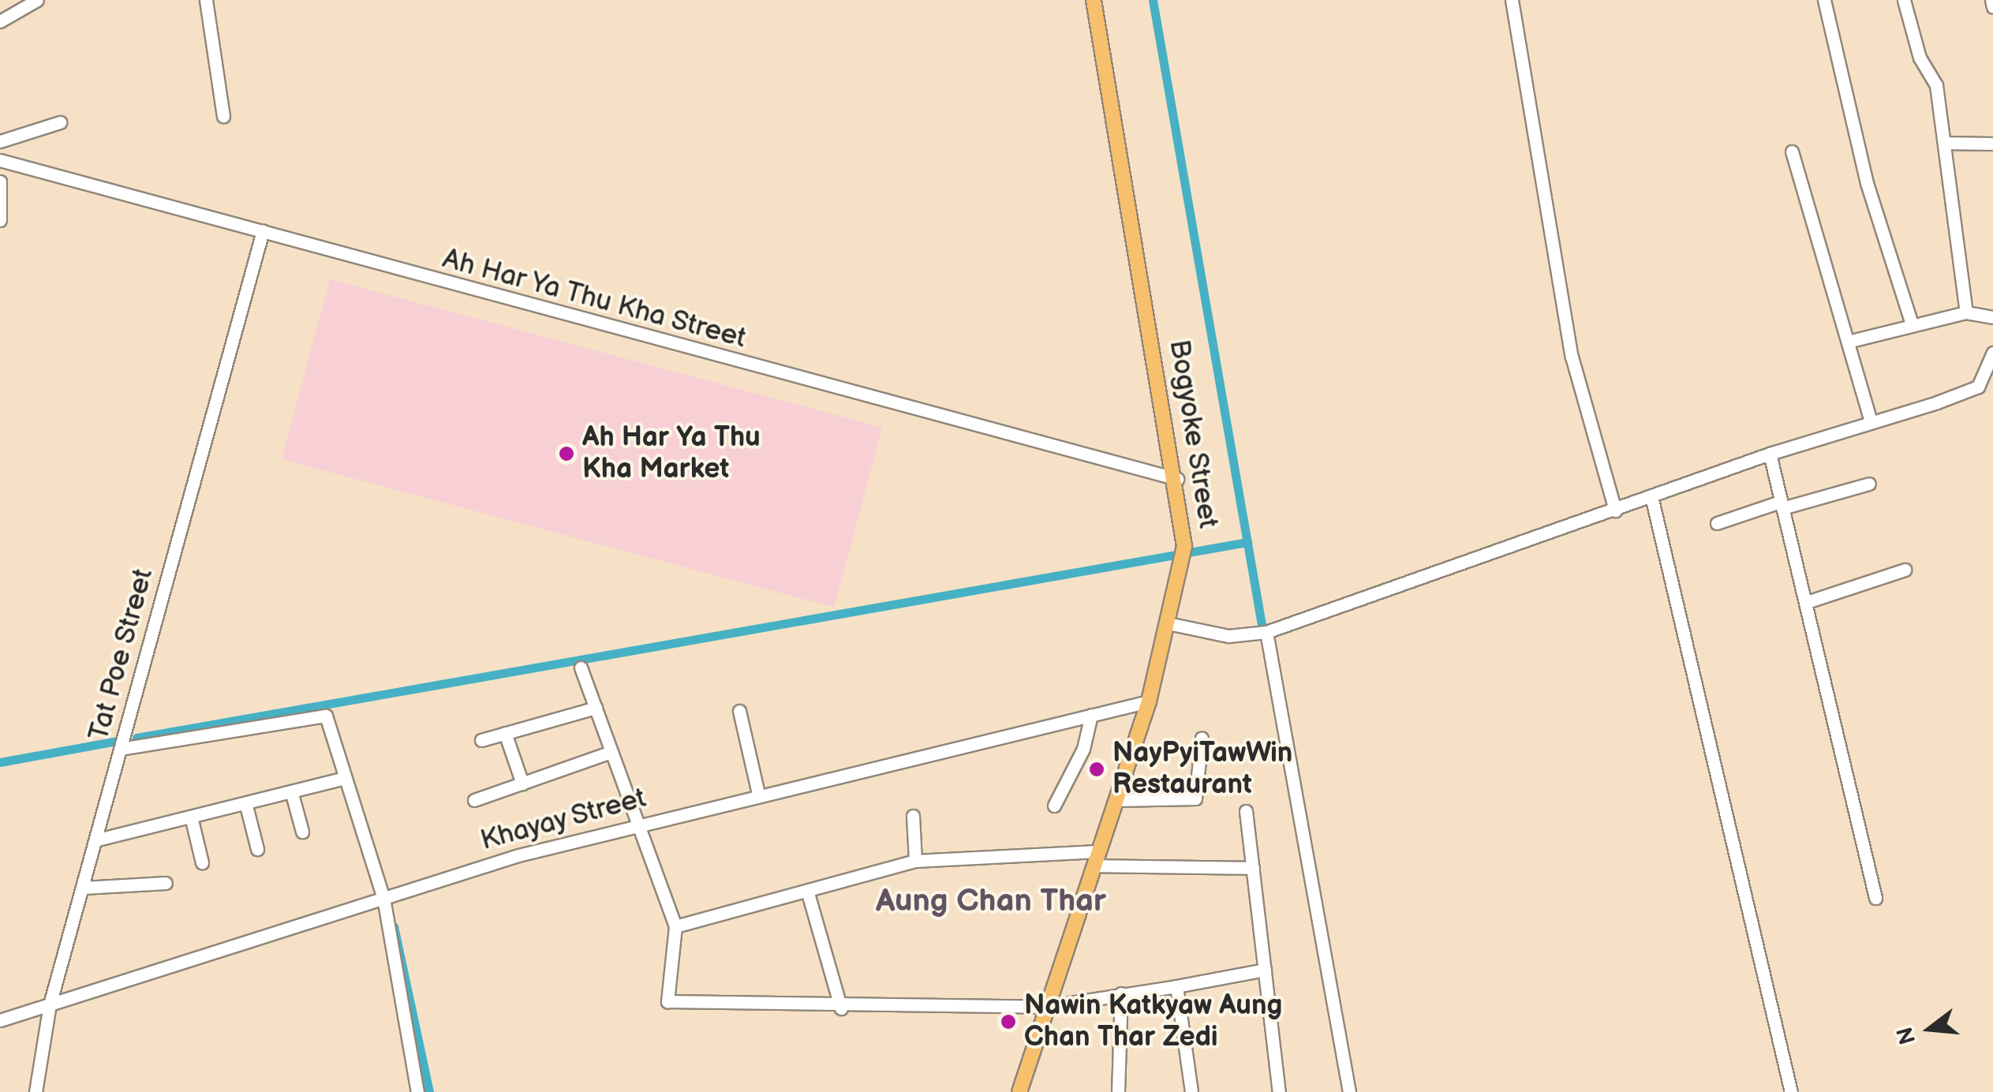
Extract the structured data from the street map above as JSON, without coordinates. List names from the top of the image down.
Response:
{
  "streets": {
    "main road": ["Bogyoke Street"],
    "street": ["Ah Har Ya Thu Kha Street", "Tat Poe Street", "Khayay Street"]
  },
  "crossings": [
    ["Ah Har Ya Thu Kha Street", "Bogyoke Street"],
    ["Ah Har Ya Thu Kha Street", "Tat Poe Street"],
    ["Bogyoke Street", "Khayay Street"],
    ["Tat Poe Street", "Khayay Street"]
  ],
  "districts": ["Aung Chan Thar"],
  "places": ["Ah Har Ya Thu Kha Market", "NayPyiTawWin Restaurant", "Nawin Katkyaw Aung Chan Thar Zedi"],
  "north": "left"
}
